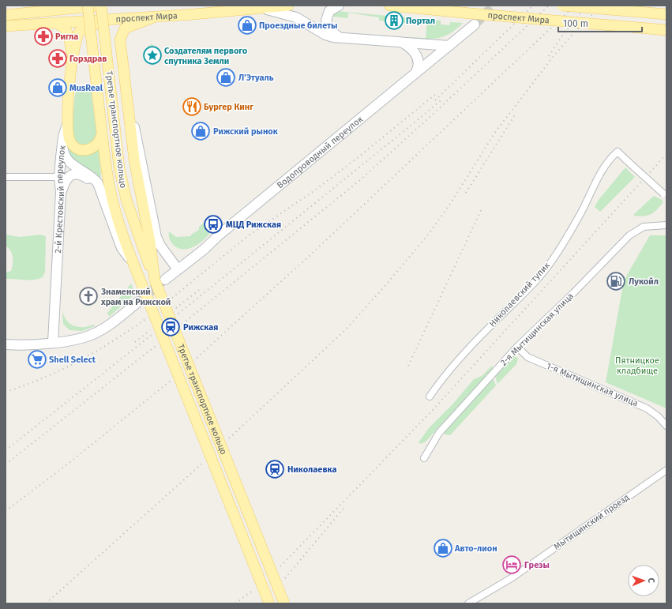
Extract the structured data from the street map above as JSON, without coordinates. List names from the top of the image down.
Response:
{
  "streets": {
    "main road": [
      "проспект Мира",
      "Третье транспортное кольцо",
      "Водопроводный переулок",
      "2-й Крестовский переулок"
    ],
    "street": [
      "Николаевский тупик",
      "2-я Мытищинская улица",
      "1-я Мытищинская улица",
      "Мытищинский проезд"
    ]
  },
  "crossings": [
    ["проспект Мира", "2-й Крестовский переулок"],
    ["Третье транспортное кольцо", "Водопроводный переулок"],
    ["2-я Мытищинская улица", "1-я Мытищинская улица"]
  ],
  "parks": ["Пятницкое кладбище"],
  "places": {
    "building": ["Портал"],
    "shop": [
      "Проездные билеты",
      "Л’Этуаль",
      "MusReal",
      "Рижский рынок",
      "Авто-лион"
    ],
    "pharmacy": ["Ригла", "Горздрав"],
    "place": ["Создателям первого спутника Земли"],
    "restaurant": ["Бургер Кинг"],
    "bus stop": ["МЦД Рижская"],
    "fuel station": ["Лукойл"],
    "church": ["Знаменский храм на Рижской"],
    "station": ["Рижская", "Николаевка"],
    "supermarket": ["Shell Select"],
    "hotel": ["Грезы"]
  },
  "scale_bar": "100 m",
  "north": "right"
}
